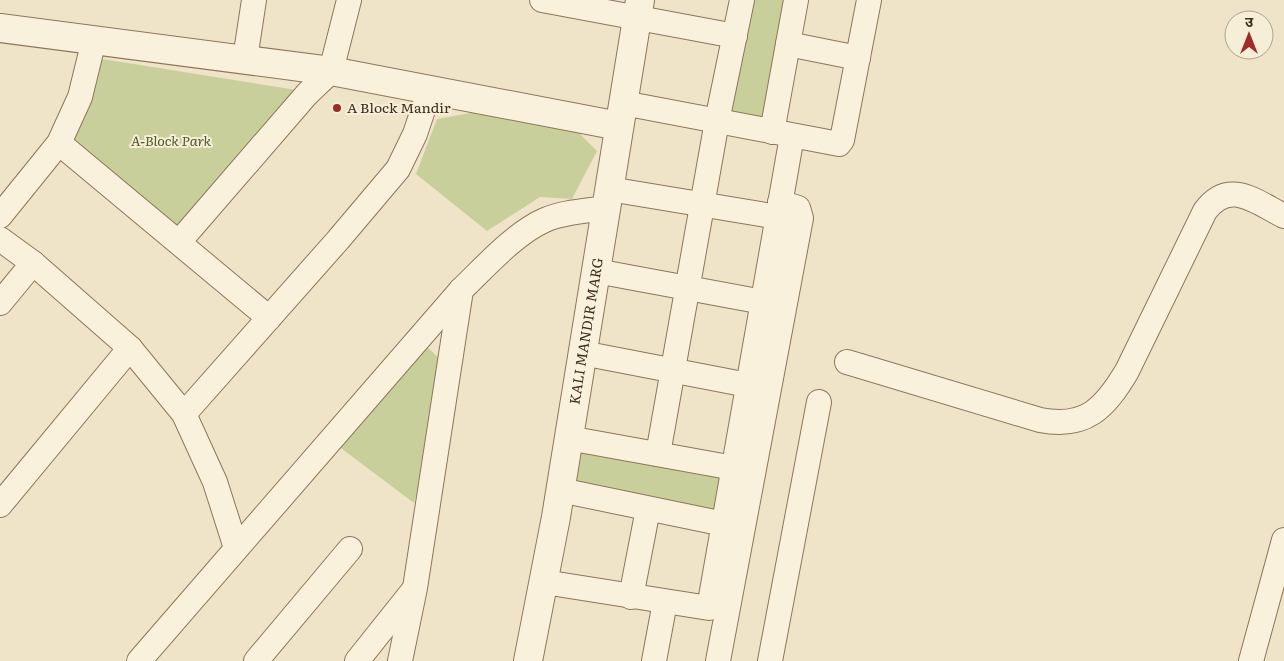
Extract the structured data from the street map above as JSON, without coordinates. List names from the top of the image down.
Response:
{
  "streets": {
    "street": ["KALI MANDIR MARG"]
  },
  "parks": ["A-Block Park"],
  "places": ["A Block Mandir"],
  "north": "top"
}
